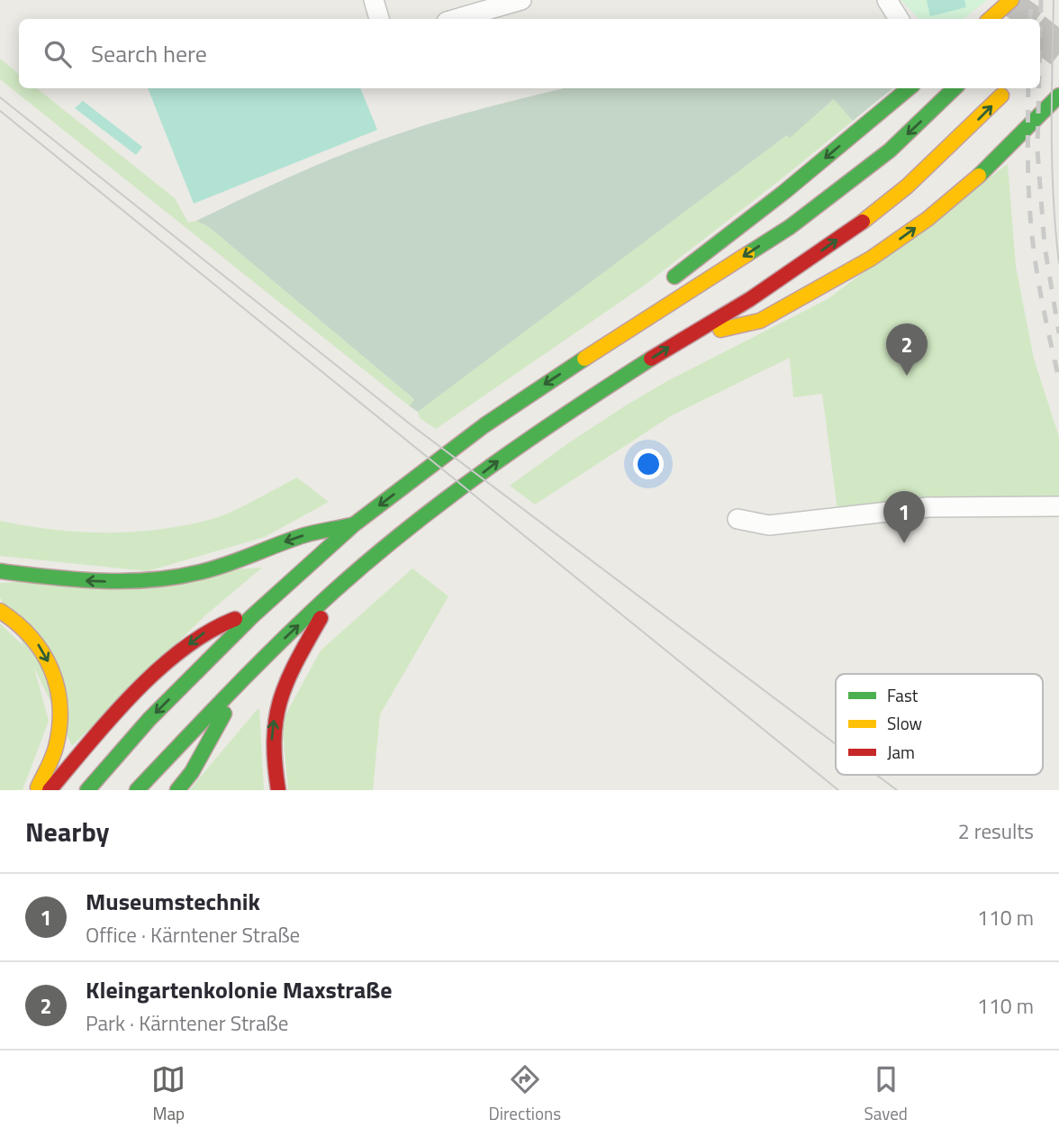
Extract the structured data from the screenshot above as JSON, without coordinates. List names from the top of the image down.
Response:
{
  "legend": ["Fast", "Slow", "Jam"],
  "page": {
    "search": "Search here",
    "pins": ["2", "1"],
    "heading": ["Nearby", "2 results"],
    "list": [
      {
        "mark": "1",
        "name": "Museumstechnik",
        "note": "Office · Kärntener Straße",
        "value": "110 m"
      },
      {
        "mark": "2",
        "name": "Kleingartenkolonie Maxstraße",
        "note": "Park · Kärntener Straße",
        "value": "110 m"
      }
    ],
    "nav": ["Map", "Directions", "Saved"]
  }
}
